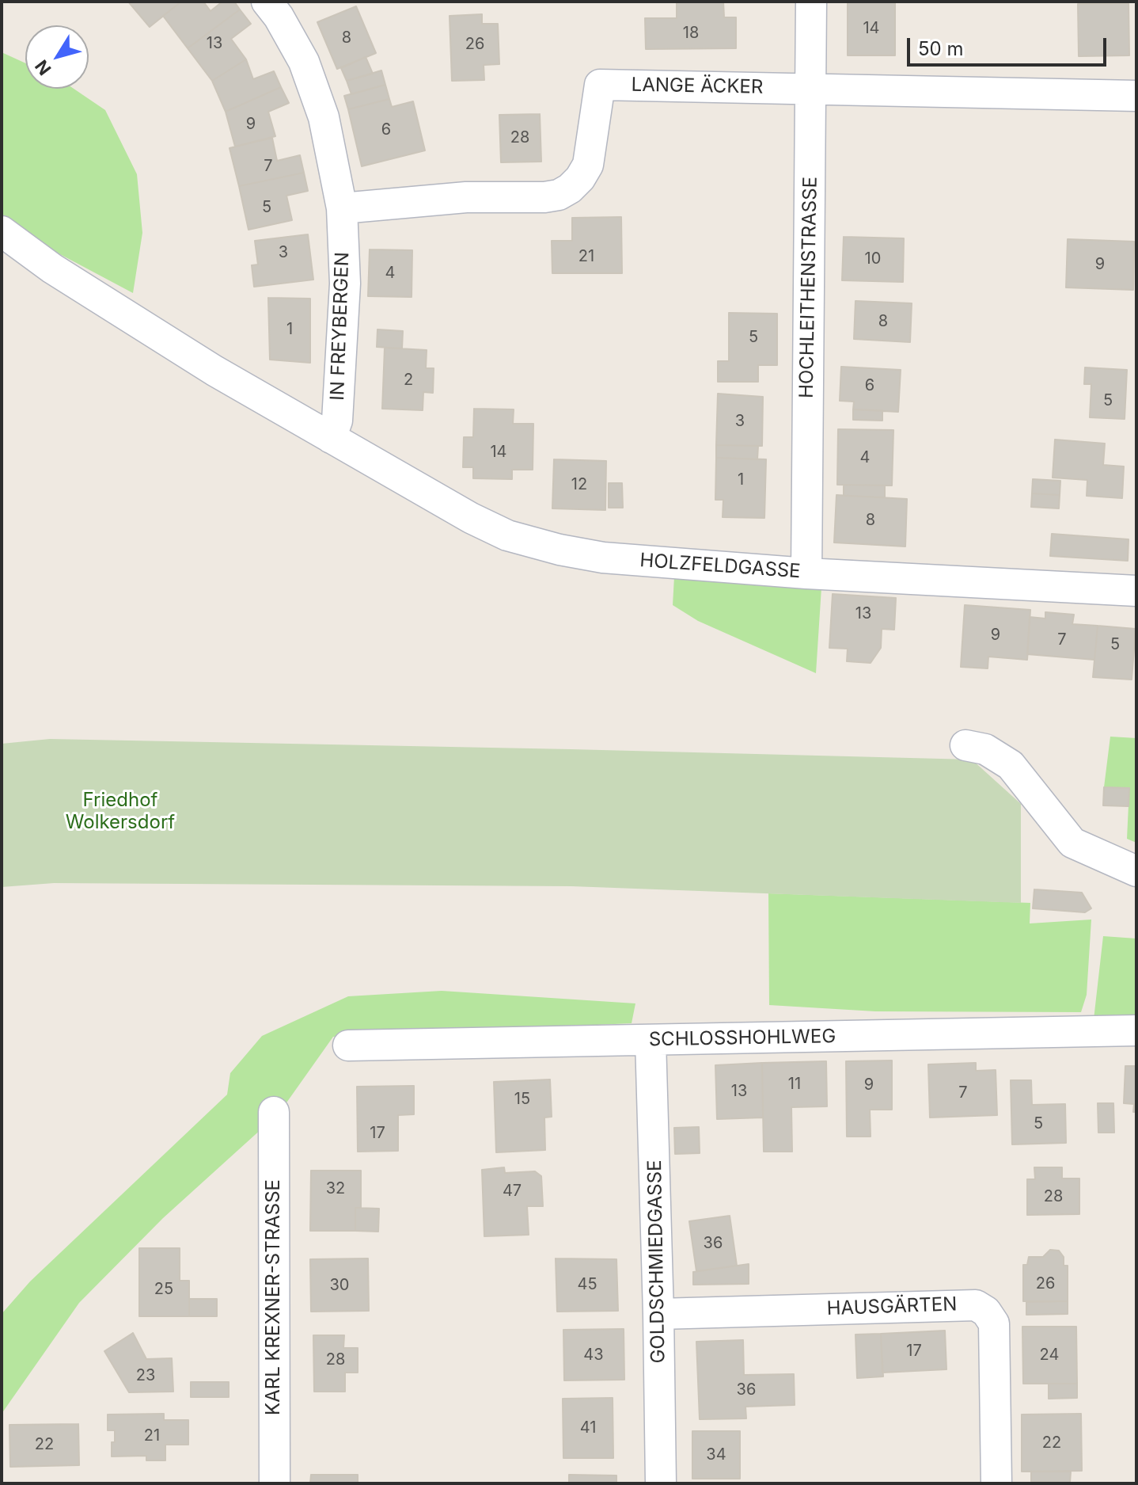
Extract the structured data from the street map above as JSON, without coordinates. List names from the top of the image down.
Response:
{
  "streets": {
    "street": [
      "LANGE ÄCKER",
      "HOCHLEITHENSTRASSE",
      "IN FREYBERGEN",
      "HOLZFELDGASSE",
      "SCHLOSSHOHLWEG",
      "GOLDSCHMIEDGASSE",
      "KARL KREXNER-STRASSE",
      "HAUSGÄRTEN"
    ]
  },
  "crossings": [
    ["LANGE ÄCKER", "HOCHLEITHENSTRASSE"],
    ["LANGE ÄCKER", "IN FREYBERGEN"],
    ["HOCHLEITHENSTRASSE", "HOLZFELDGASSE"],
    ["IN FREYBERGEN", "HOLZFELDGASSE"],
    ["SCHLOSSHOHLWEG", "GOLDSCHMIEDGASSE"],
    ["GOLDSCHMIEDGASSE", "HAUSGÄRTEN"]
  ],
  "parks": ["Friedhof Wolkersdorf"],
  "house_numbers": [
    "14",
    "18",
    "8",
    "13",
    "26",
    "9",
    "6",
    "28",
    "7",
    "5",
    "3",
    "21",
    "10",
    "9",
    "4",
    "8",
    "1",
    "5",
    "2",
    "6",
    "5",
    "3",
    "14",
    "4",
    "1",
    "12",
    "8",
    "13",
    "9",
    "7",
    "5",
    "11",
    "9",
    "13",
    "7",
    "15",
    "5",
    "17",
    "32",
    "47",
    "28",
    "36",
    "26",
    "45",
    "30",
    "25",
    "17",
    "43",
    "24",
    "28",
    "23",
    "36",
    "41",
    "21",
    "22",
    "22",
    "34"
  ],
  "scale_bar": "50 m",
  "north": "bottom left"
}
